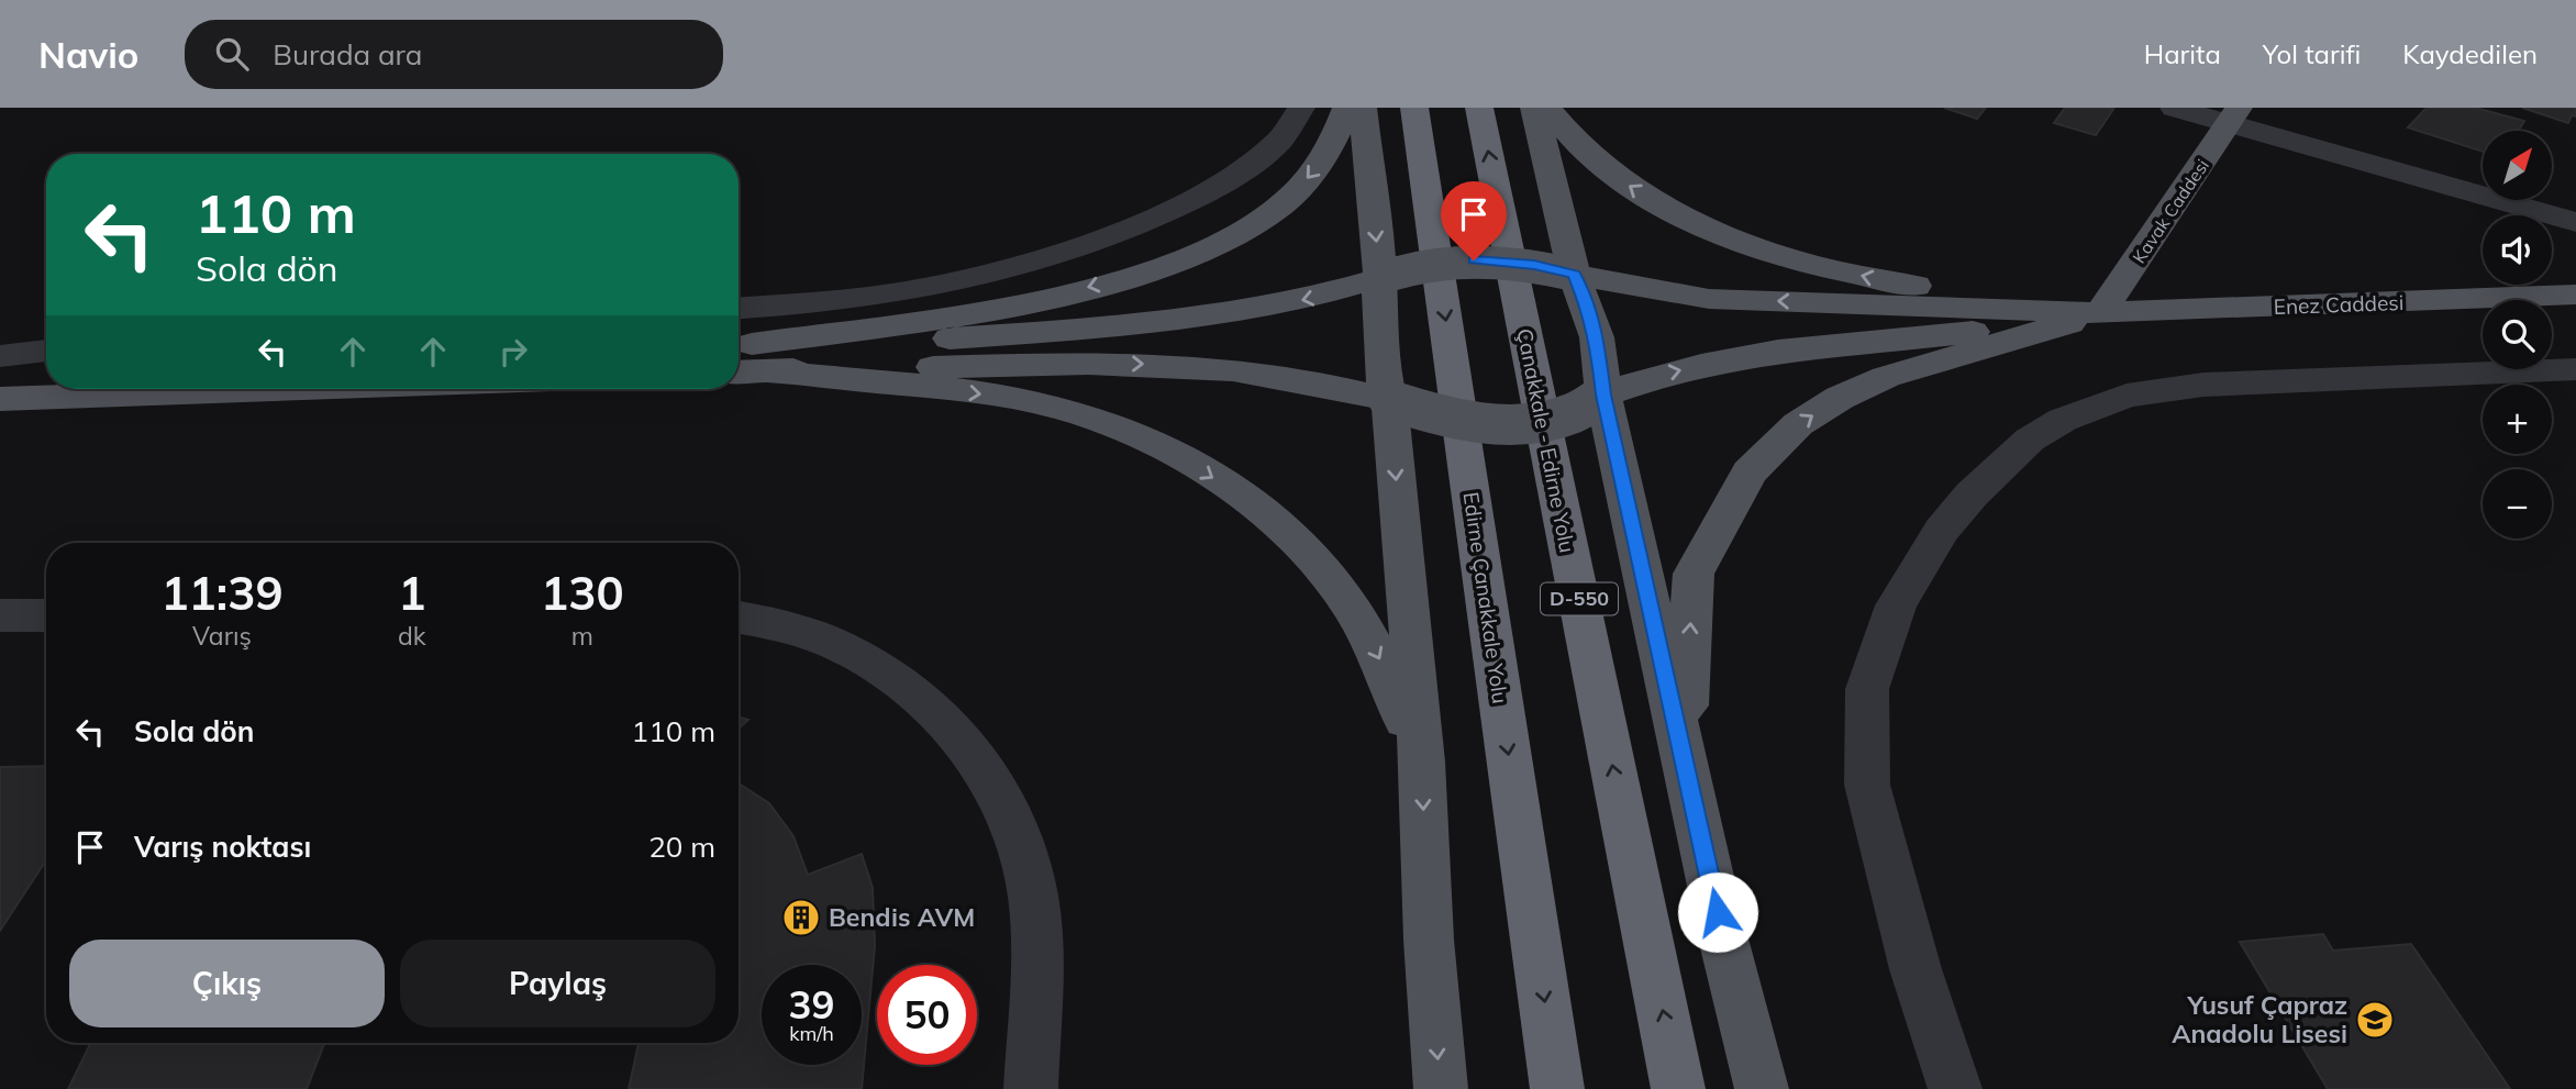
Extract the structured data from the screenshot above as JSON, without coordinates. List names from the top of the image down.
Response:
{
  "streets": {
    "highway": ["Çanakkale - Edirne Yolu", "Edirne Çanakkale Yolu", "D-550"],
    "main road": ["Kavak Caddesi", "Enez Caddesi"]
  },
  "crossings": [
    ["Kavak Caddesi", "Enez Caddesi"]
  ],
  "one_way": ["Çanakkale - Edirne Yolu", "Edirne Çanakkale Yolu"],
  "places": {
    "building": ["Bendis AVM"],
    "school or university": ["Yusuf Çapraz Anadolu Lisesi"]
  },
  "north": "top right",
  "page": {
    "header": "Navio",
    "search": "Burada ara",
    "nav": ["Harita", "Yol tarifi", "Kaydedilen"],
    "map_buttons": ["+", "−"],
    "turn": ["110 m", "Sola dön"],
    "eta": [
      "11:39",
      "Varış",
      "1",
      "dk",
      "130",
      "m"
    ],
    "list": [
      {
        "name": "Sola dön",
        "value": "110 m"
      },
      {
        "name": "Varış noktası",
        "value": "20 m"
      }
    ],
    "buttons": ["Çıkış", "Paylaş"],
    "speed": "39 km/h",
    "limit": "50"
  }
}
